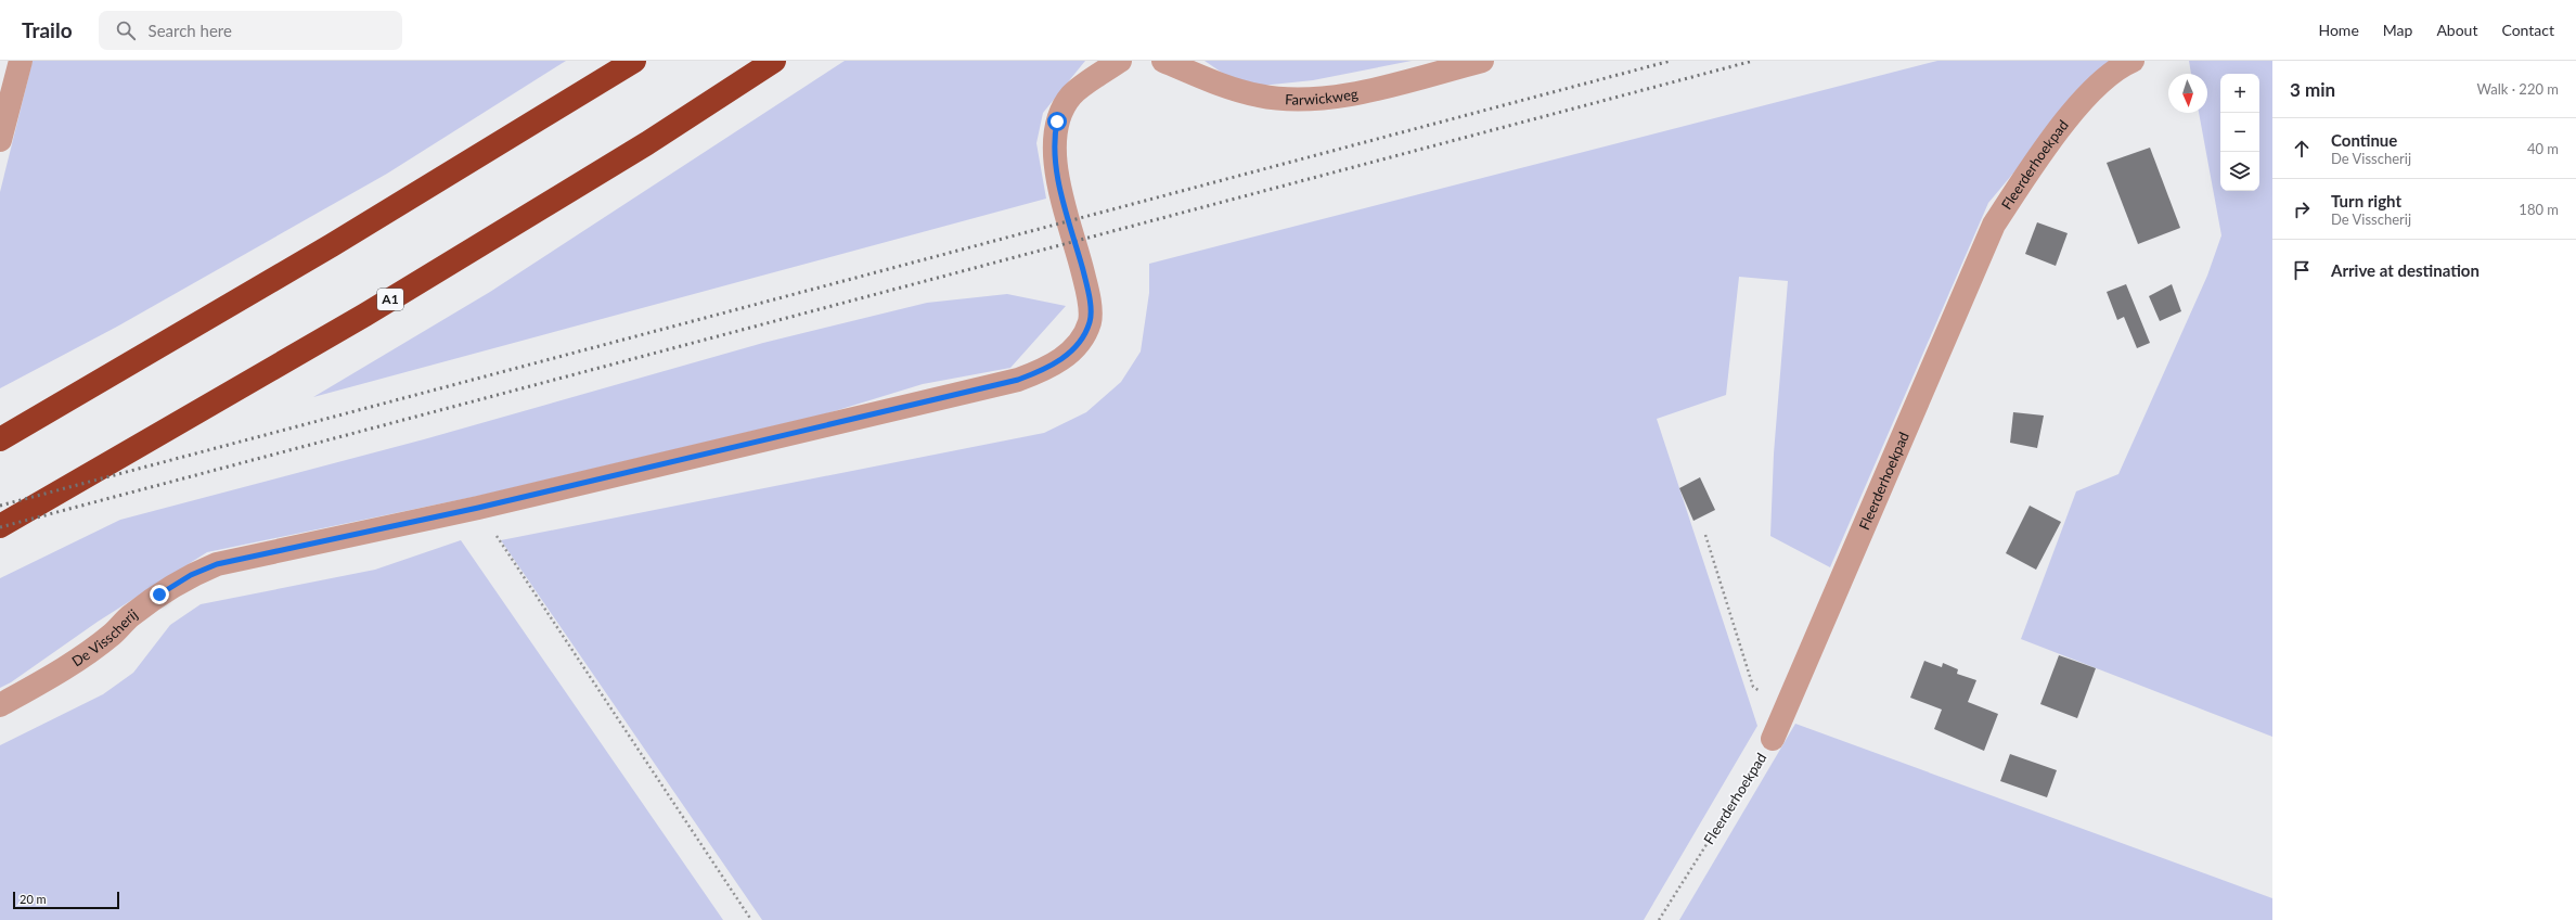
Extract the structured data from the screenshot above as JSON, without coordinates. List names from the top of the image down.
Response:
{
  "streets": {
    "highway": ["A1"],
    "street": ["Farwickweg", "Fleerderhoekpad", "De Visscherij"]
  },
  "scale_bar": "20 m",
  "north": "bottom",
  "page": {
    "header": "Trailo",
    "search": "Search here",
    "nav": [
      "Home",
      "Map",
      "About",
      "Contact"
    ],
    "heading": ["3 min", "Walk · 220 m"],
    "map_buttons": ["+", "−"],
    "list": [
      ["Continue", "De Visscherij", "40 m"],
      ["Turn right", "De Visscherij", "180 m"],
      "Arrive at destination"
    ],
    "scale": "20 m"
  }
}
